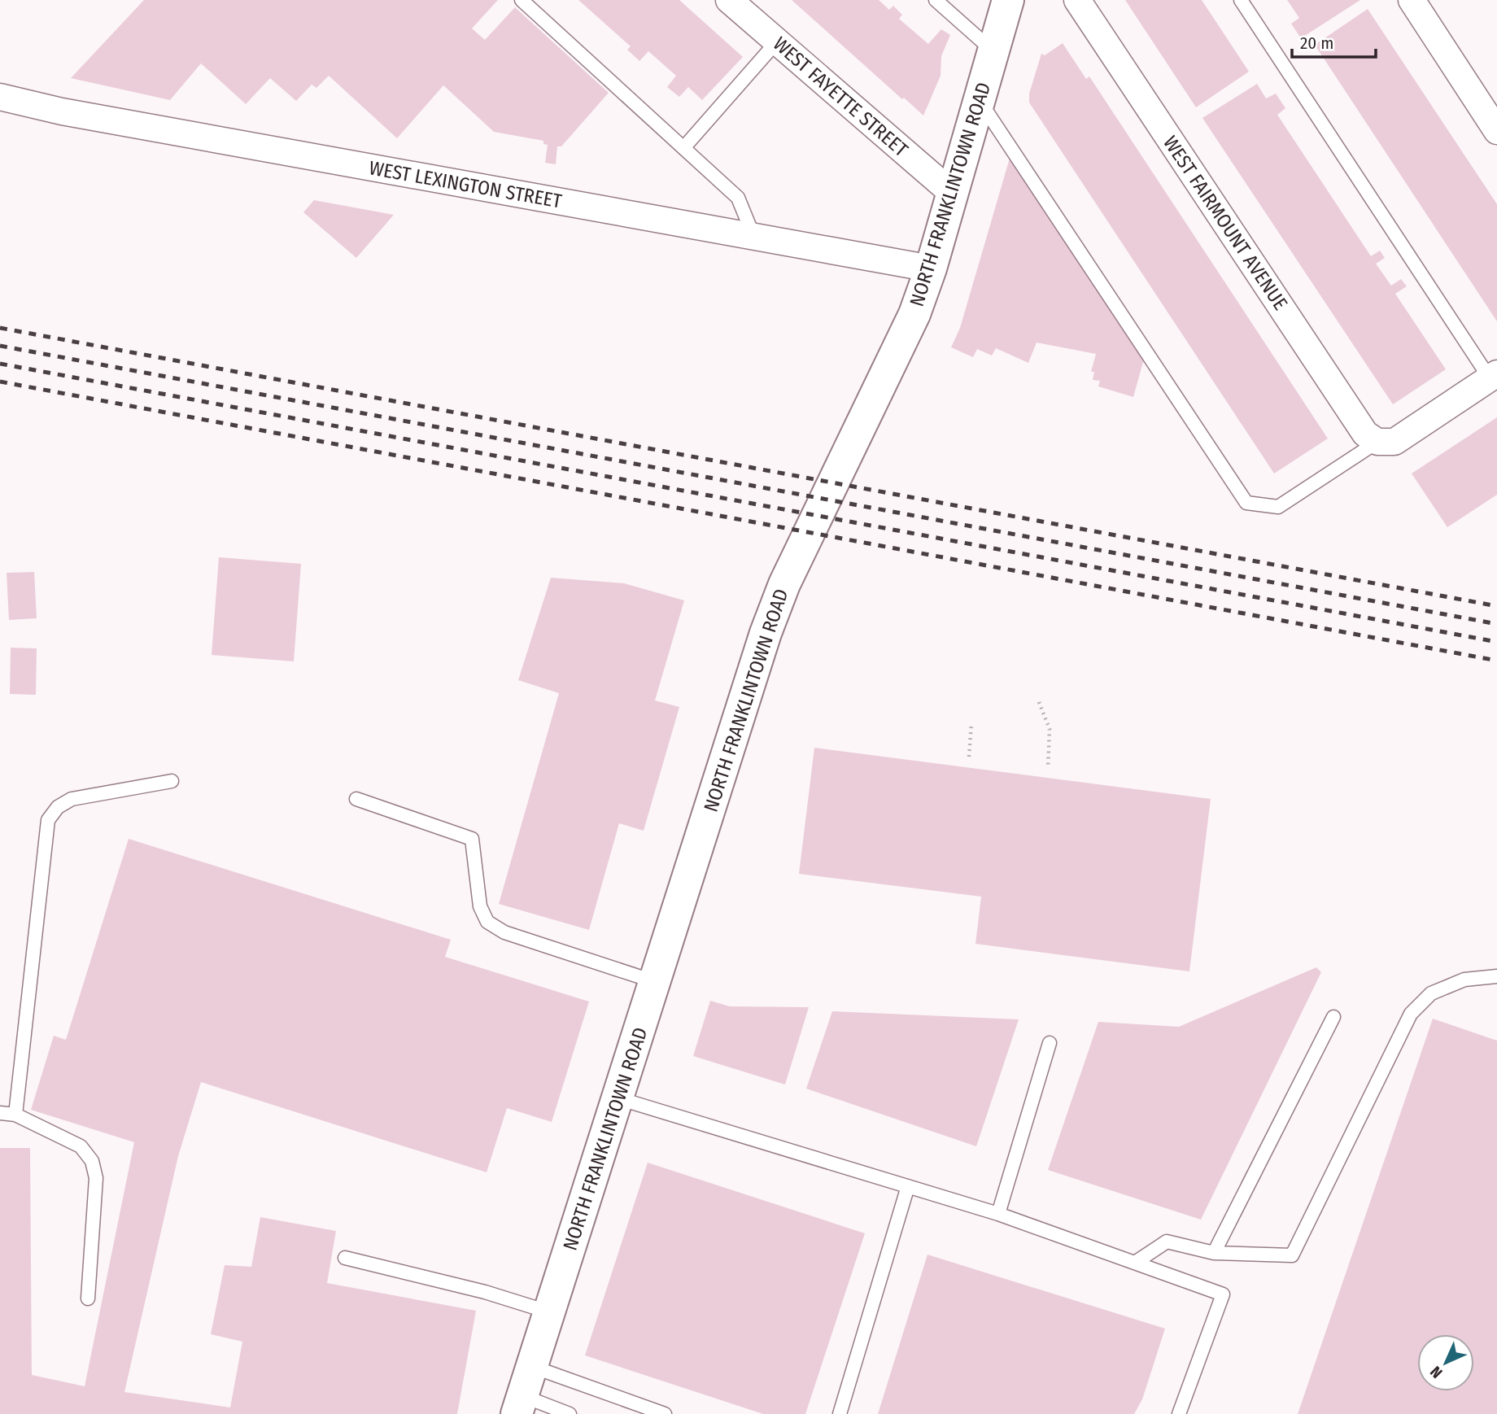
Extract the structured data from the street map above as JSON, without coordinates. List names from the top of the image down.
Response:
{
  "streets": {
    "street": [
      "WEST FAYETTE STREET",
      "WEST LEXINGTON STREET",
      "NORTH FRANKLINTOWN ROAD",
      "WEST FAIRMOUNT AVENUE"
    ]
  },
  "crossings": [
    ["WEST FAYETTE STREET", "NORTH FRANKLINTOWN ROAD"],
    ["WEST LEXINGTON STREET", "NORTH FRANKLINTOWN ROAD"]
  ],
  "scale_bar": "20 m",
  "north": "bottom left"
}
